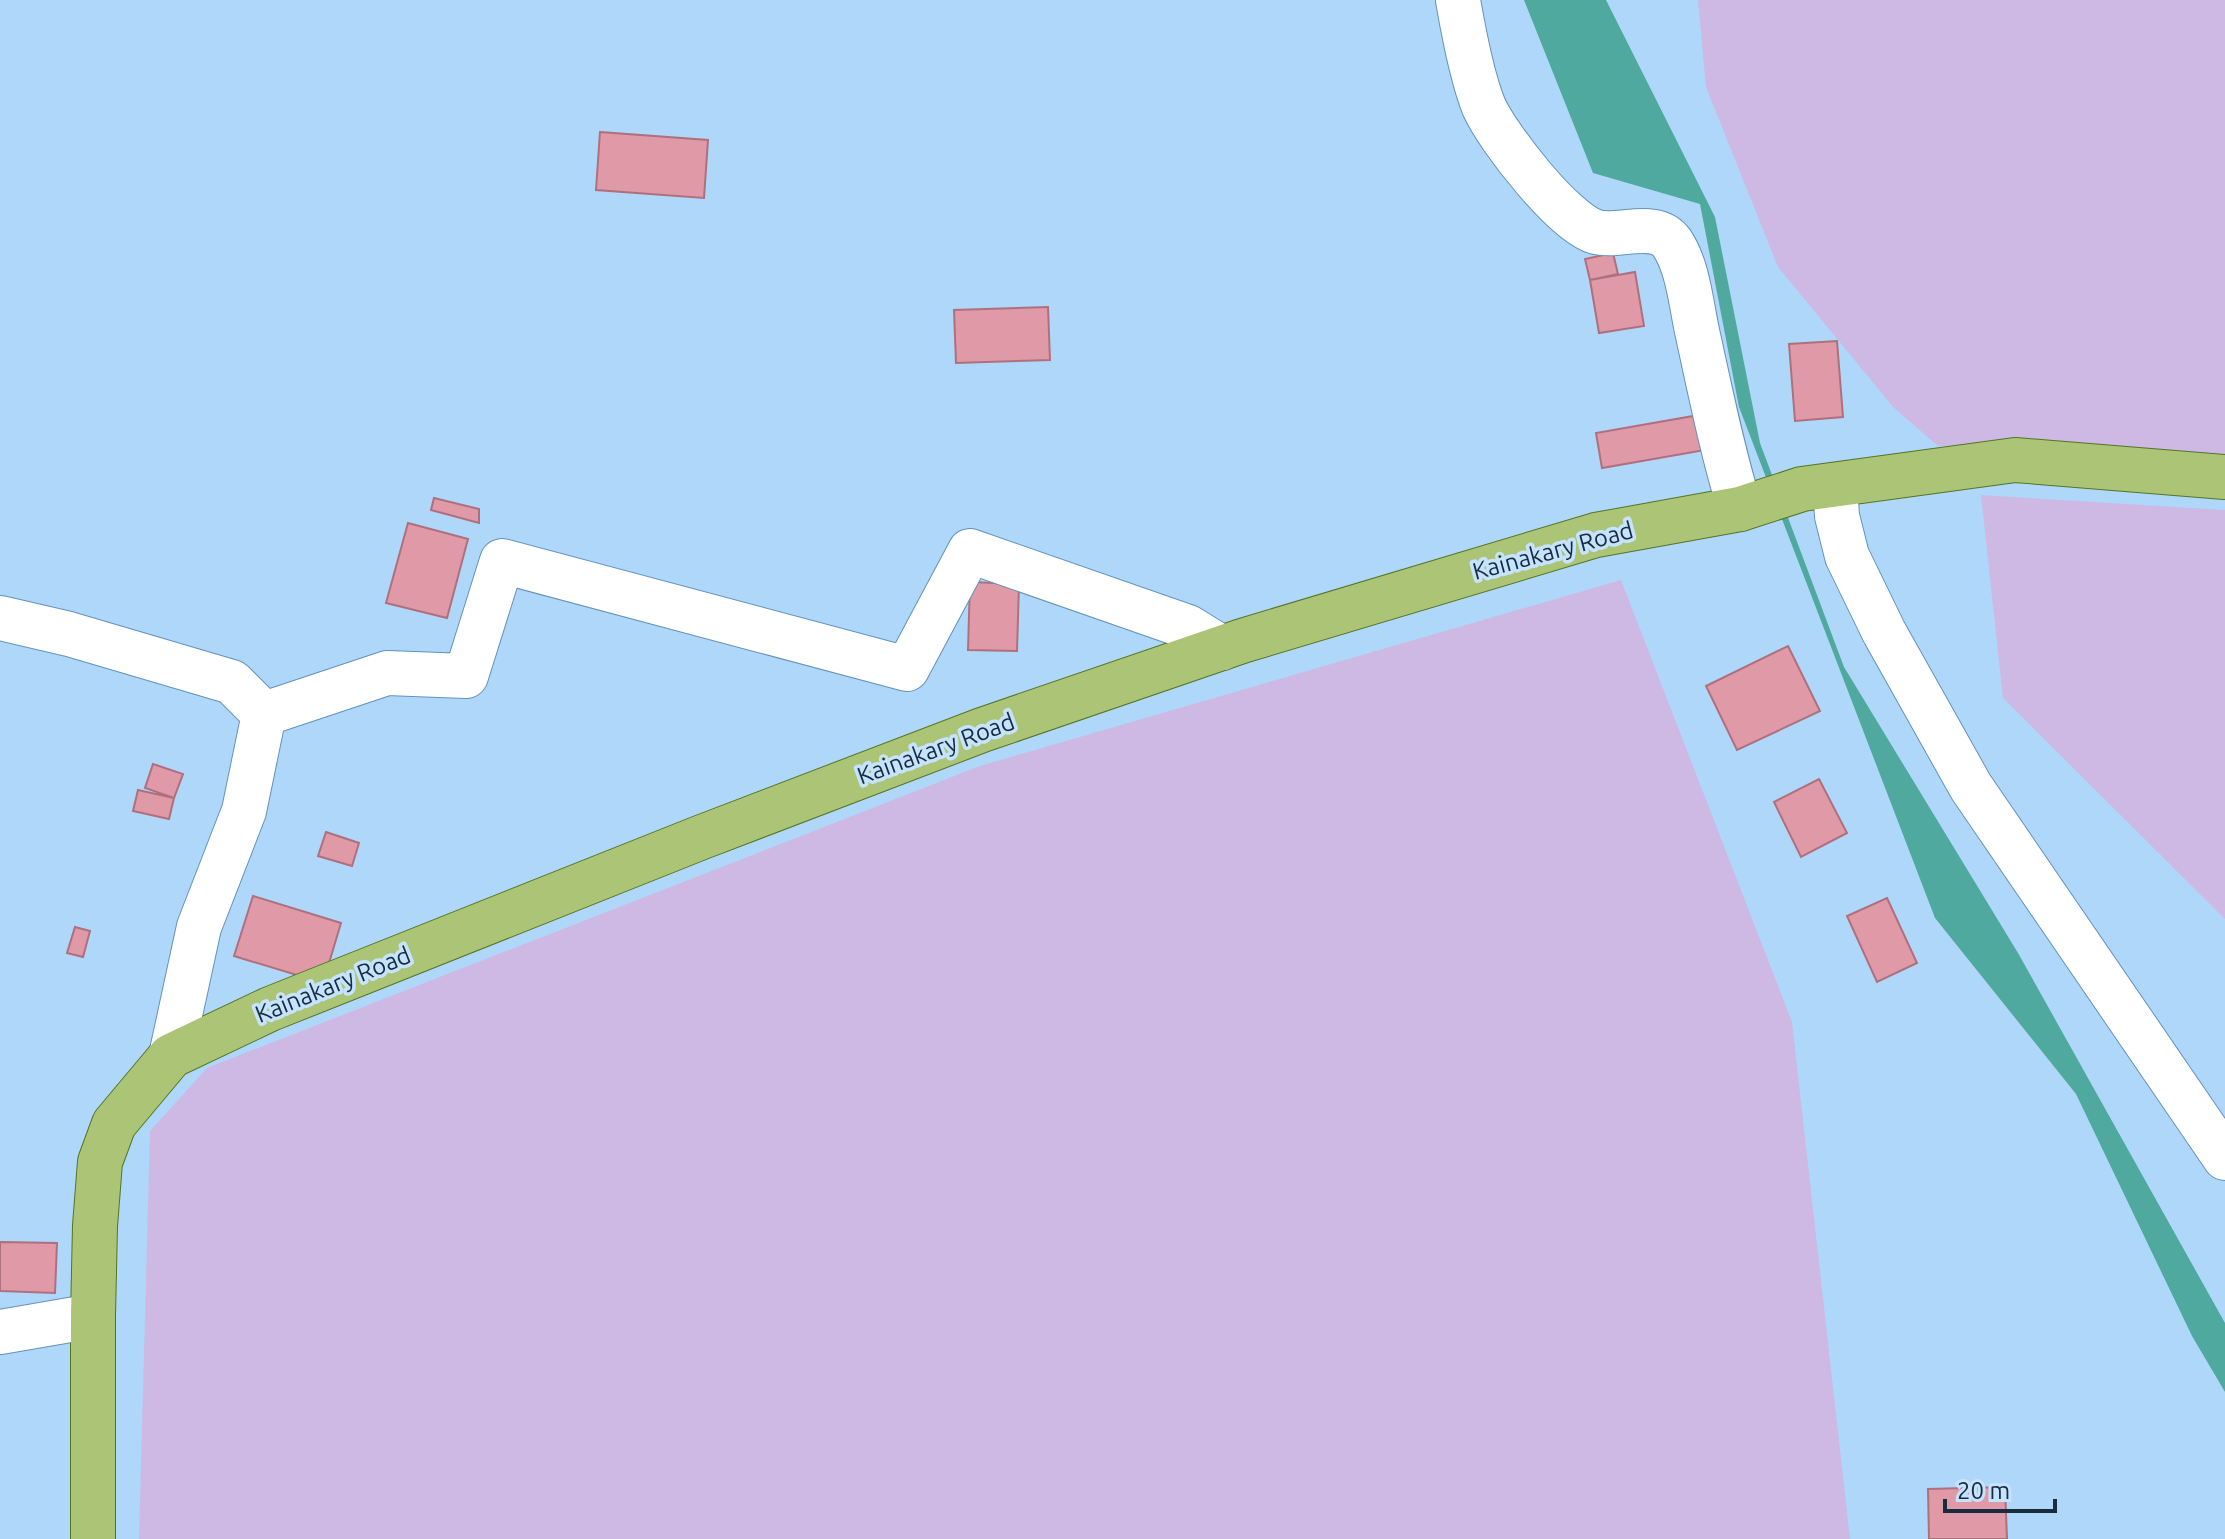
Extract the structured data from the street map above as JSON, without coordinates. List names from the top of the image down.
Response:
{
  "streets": {
    "main road": ["Kainakary Road"]
  },
  "scale_bar": "20 m"
}
